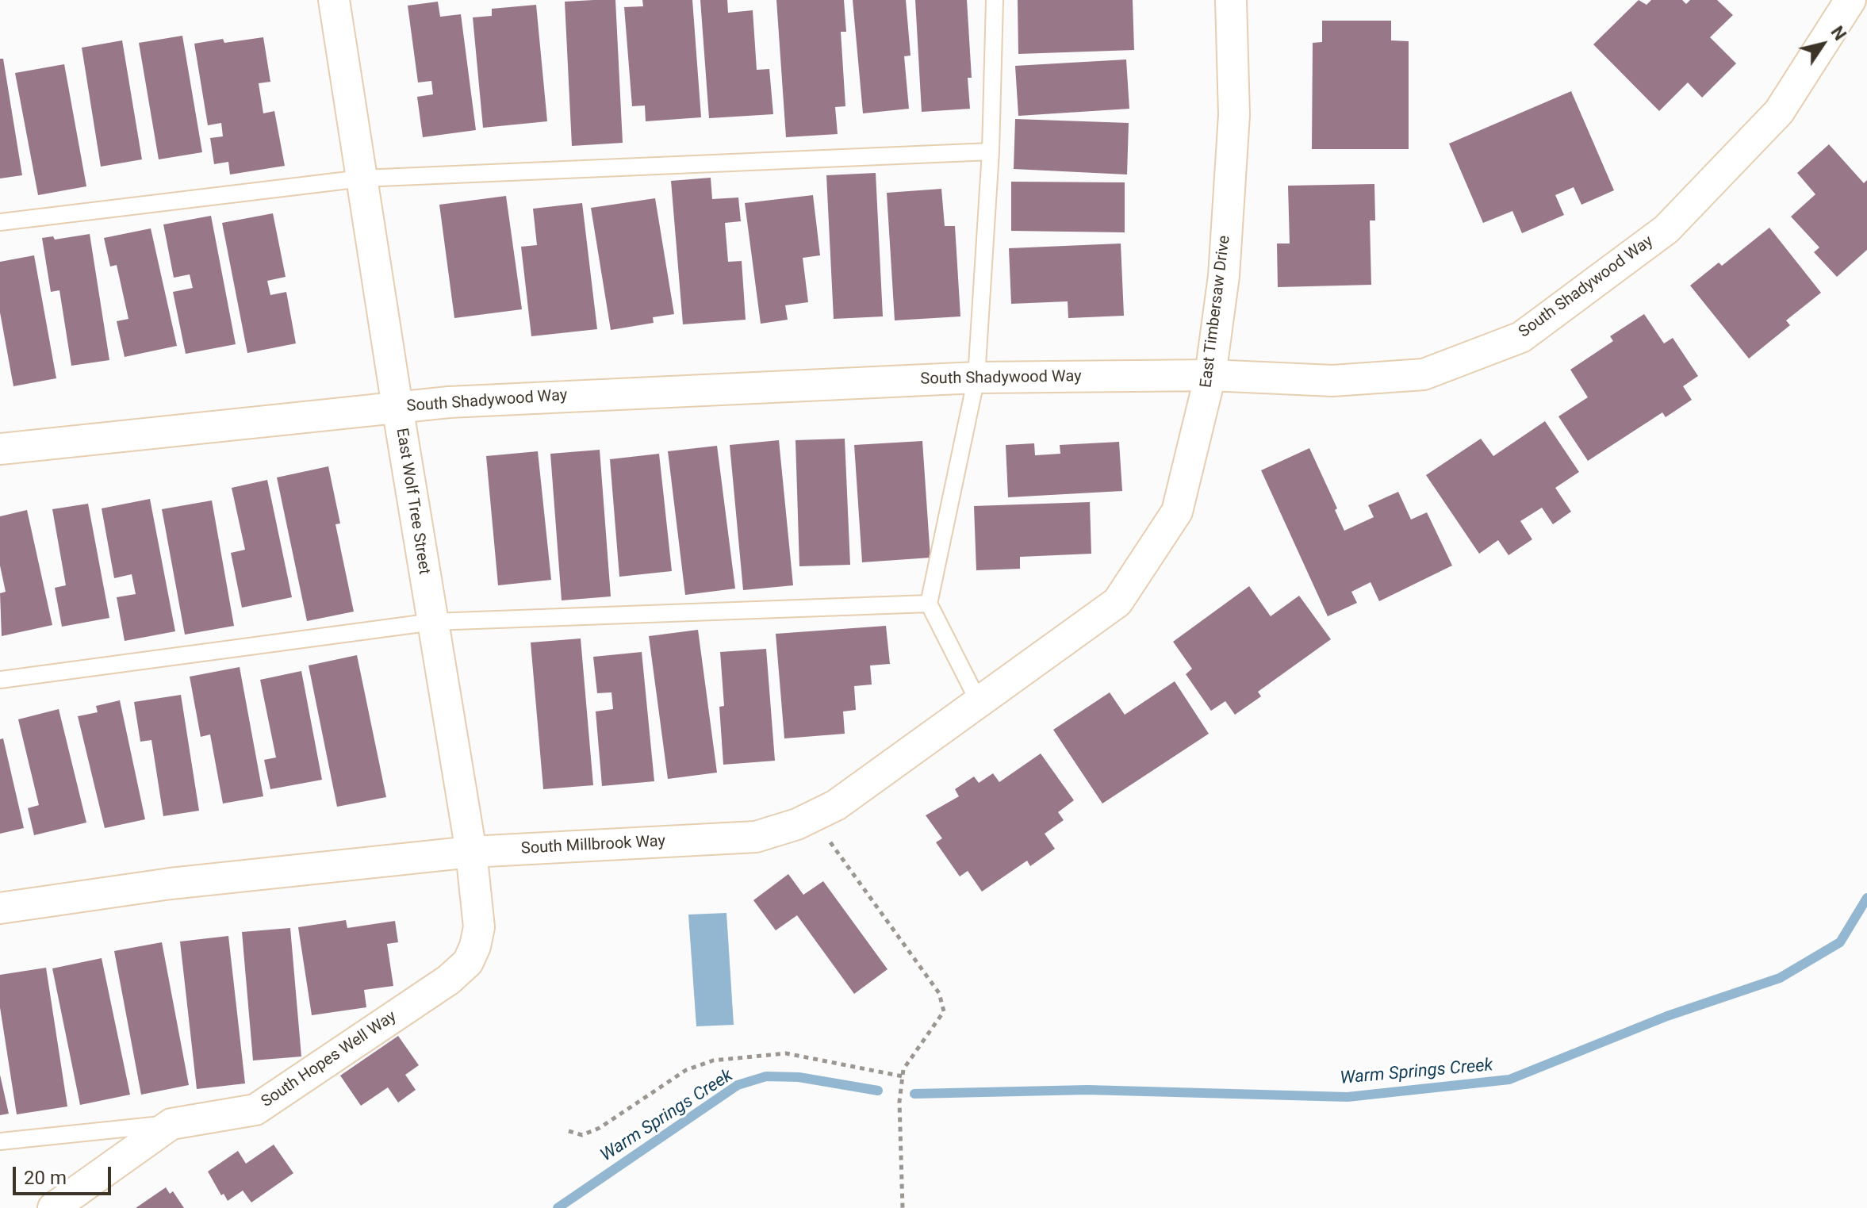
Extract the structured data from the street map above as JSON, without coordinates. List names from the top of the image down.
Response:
{
  "streets": {
    "street": [
      "South Shadywood Way",
      "East Timbersaw Drive",
      "East Wolf Tree Street",
      "South Millbrook Way",
      "South Hopes Well Way"
    ]
  },
  "crossings": [
    ["South Shadywood Way", "East Timbersaw Drive"],
    ["South Shadywood Way", "East Wolf Tree Street"],
    ["East Timbersaw Drive", "South Millbrook Way"],
    ["East Wolf Tree Street", "South Millbrook Way"],
    ["East Wolf Tree Street", "South Hopes Well Way"],
    ["South Millbrook Way", "South Hopes Well Way"]
  ],
  "water": ["Warm Springs Creek"],
  "scale_bar": "20 m",
  "north": "top right"
}
